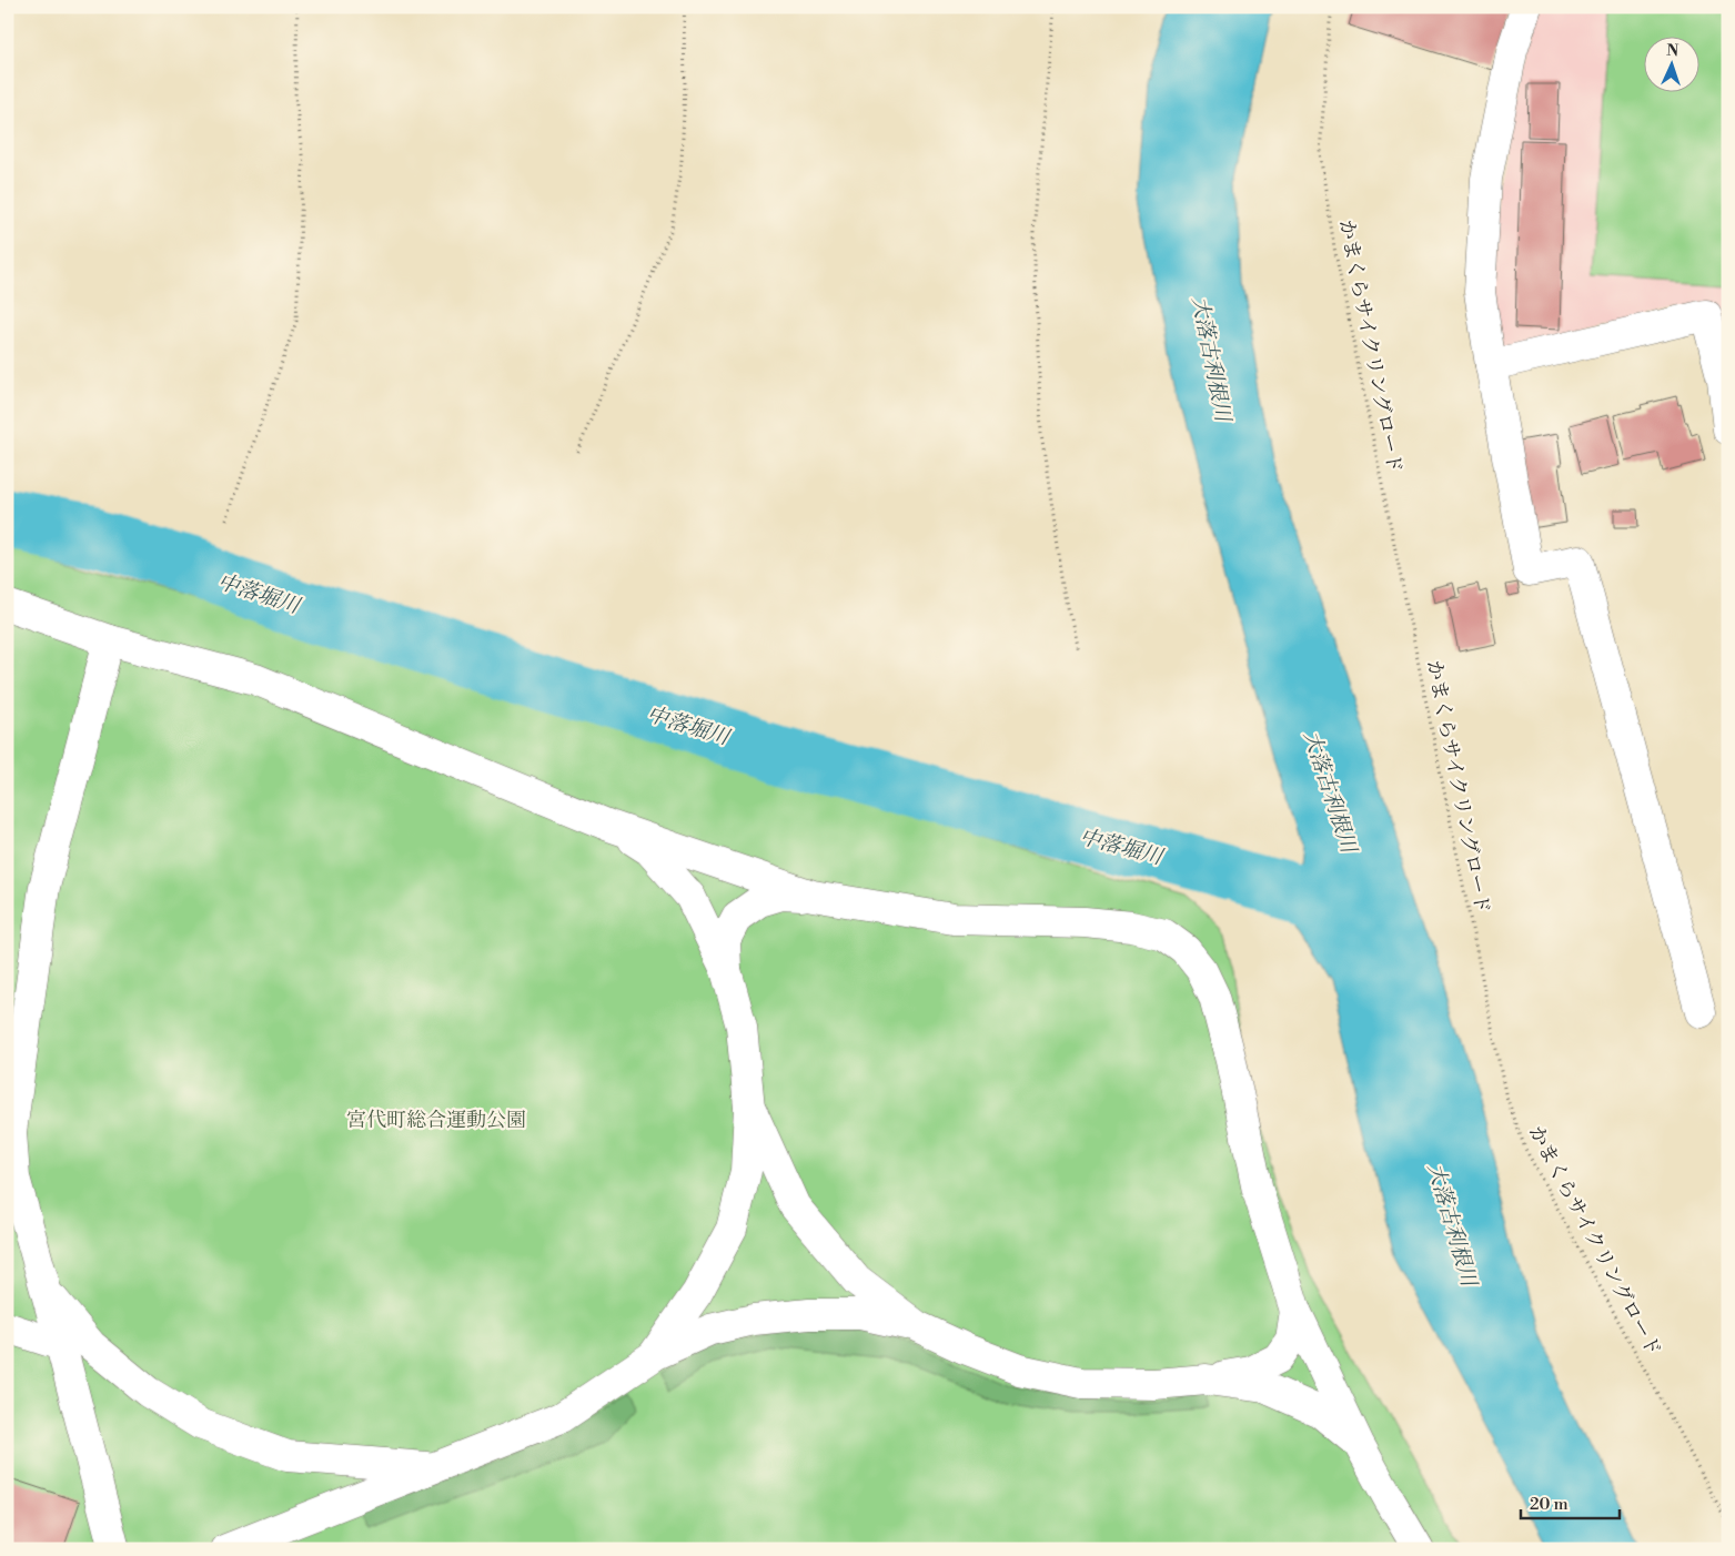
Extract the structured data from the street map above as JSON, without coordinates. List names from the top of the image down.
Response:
{
  "streets": {
    "path": ["かまくらサイクリングロード"]
  },
  "water": ["大落古利根川", "中落堀川"],
  "parks": ["宮代町総合運動公園"],
  "scale_bar": "20 m",
  "north": "top"
}
